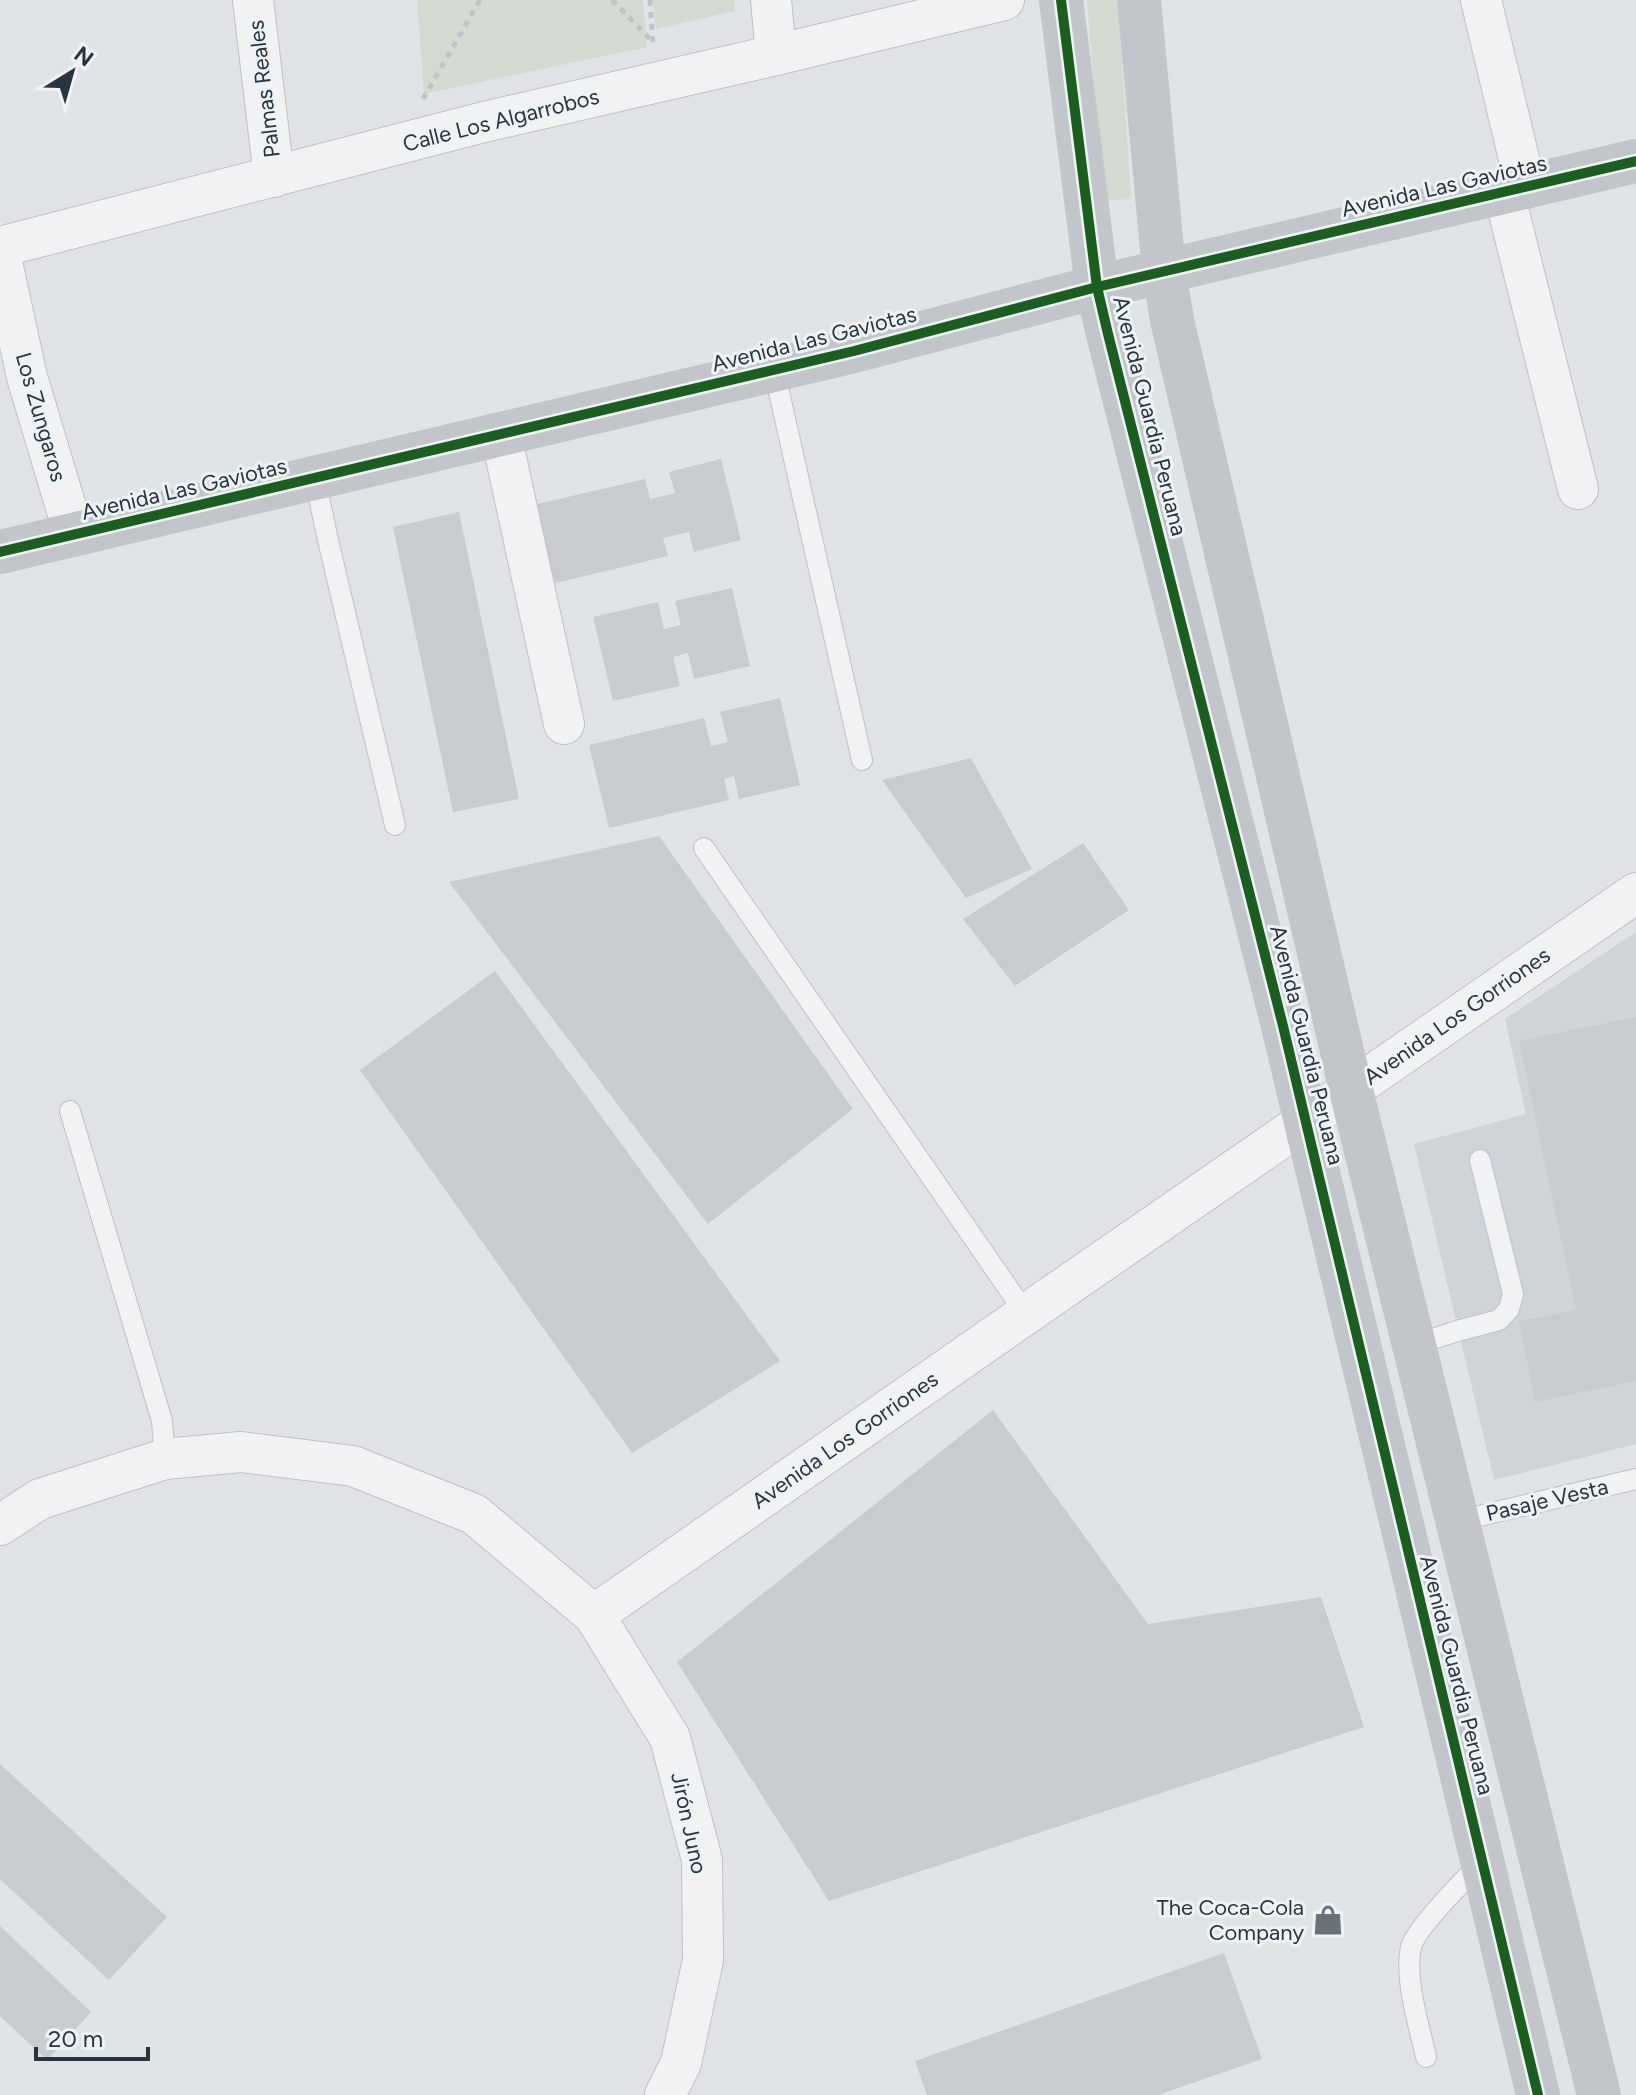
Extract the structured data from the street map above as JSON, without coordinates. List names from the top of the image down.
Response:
{
  "streets": {
    "street": [
      "Palmas Reales",
      "Calle Los Algarrobos",
      "Avenida Las Gaviotas",
      "Avenida Guardia Peruana",
      "Los Zungaros",
      "Avenida Los Gorriones",
      "Jirón Juno"
    ],
    "lane": ["Pasaje Vesta"]
  },
  "crossings": [
    ["Palmas Reales", "Calle Los Algarrobos"],
    ["Avenida Las Gaviotas", "Avenida Guardia Peruana"],
    ["Avenida Las Gaviotas", "Los Zungaros"],
    ["Avenida Guardia Peruana", "Avenida Los Gorriones"],
    ["Avenida Guardia Peruana", "Pasaje Vesta"],
    ["Avenida Los Gorriones", "Jirón Juno"]
  ],
  "places": {
    "shop": ["The Coca-Cola Company"]
  },
  "scale_bar": "20 m",
  "north": "top right"
}
